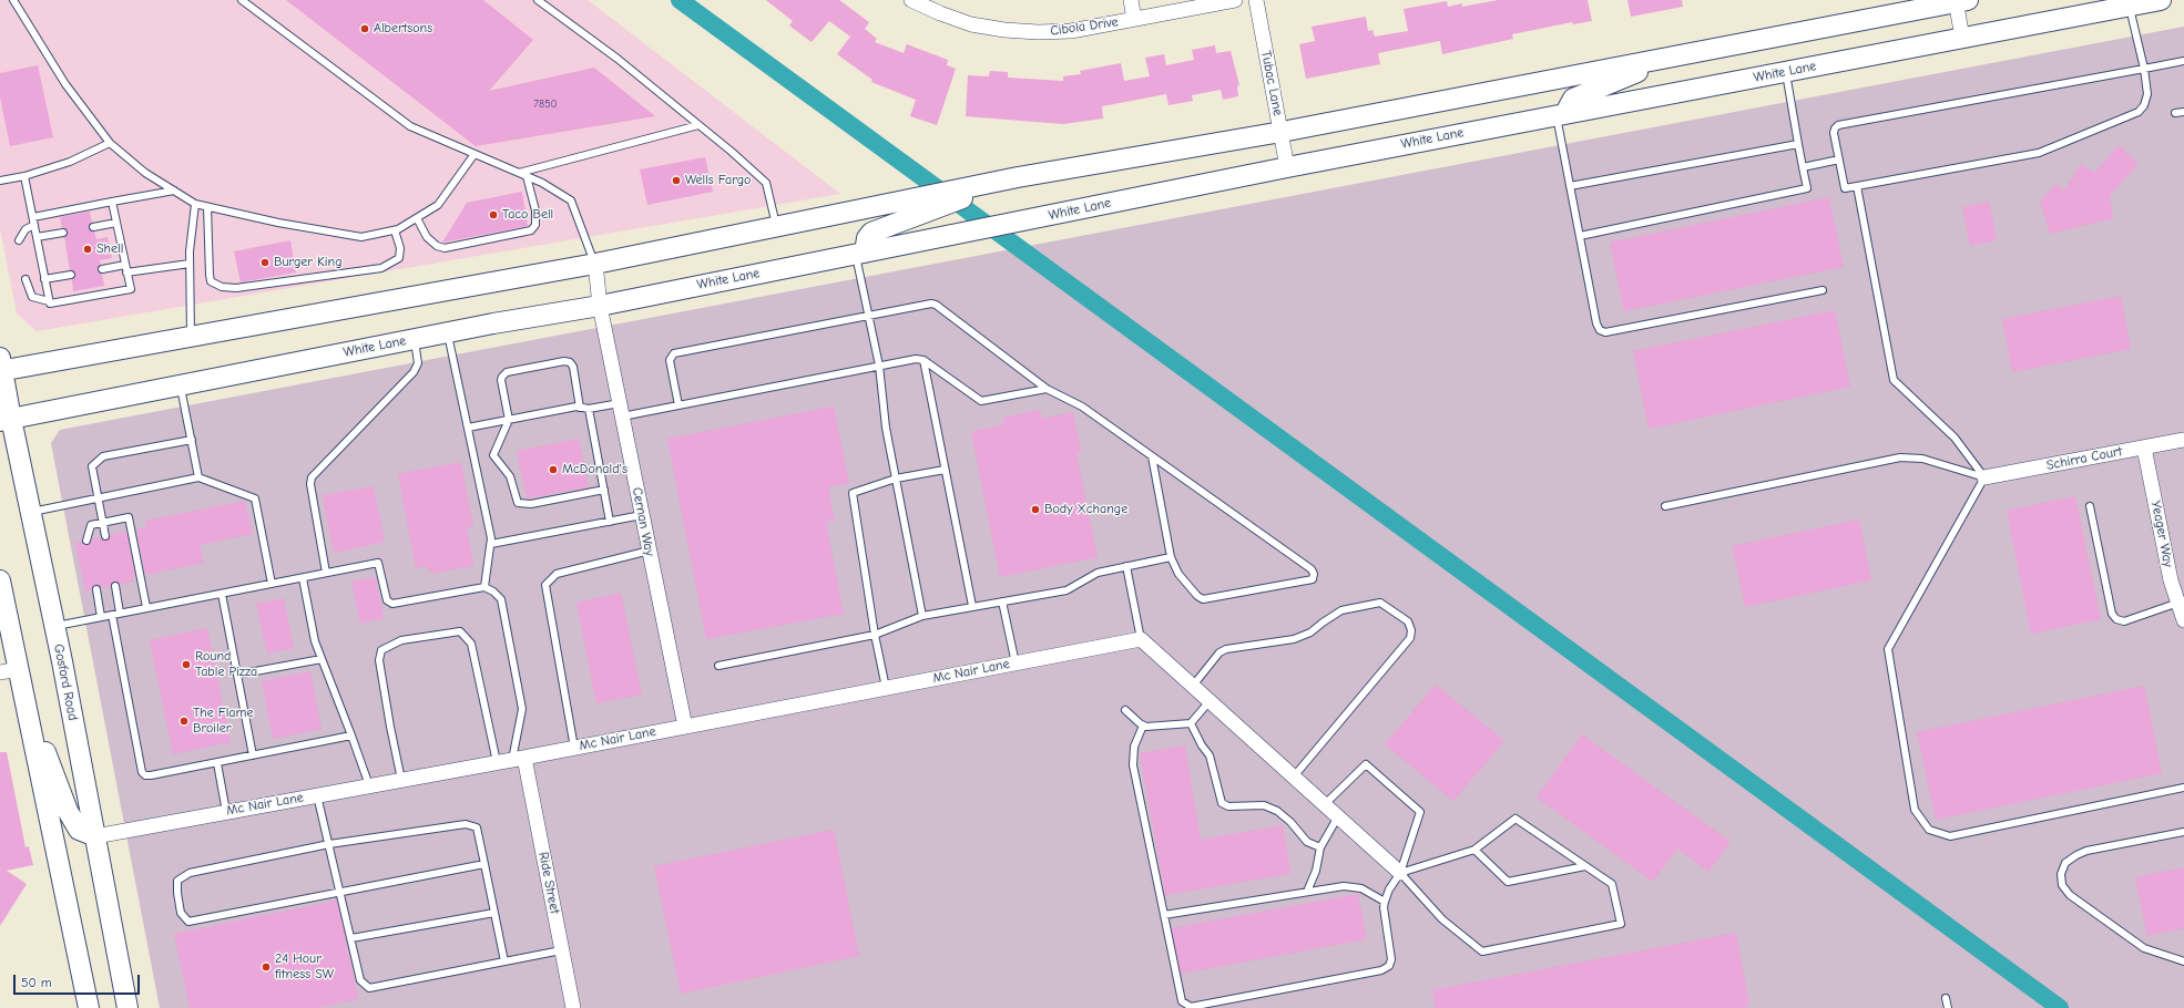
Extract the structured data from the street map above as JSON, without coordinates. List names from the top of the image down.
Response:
{
  "streets": {
    "main road": ["White Lane", "Gosford Road"],
    "street": [
      "Cibola Drive",
      "Tubac Lane",
      "Schirra Court",
      "Cernan Way",
      "Yeager Way",
      "Mc Nair Lane",
      "Ride Street"
    ]
  },
  "crossings": [
    ["White Lane", "Tubac Lane"],
    ["White Lane", "Cernan Way"],
    ["White Lane", "Gosford Road"],
    ["Schirra Court", "Yeager Way"],
    ["Cernan Way", "Mc Nair Lane"],
    ["Mc Nair Lane", "Gosford Road"],
    ["Mc Nair Lane", "Ride Street"]
  ],
  "places": [
    "Albertsons",
    "Wells Fargo",
    "Taco Bell",
    "Shell",
    "Burger King",
    "McDonald's",
    "Body Xchange",
    "Round Table Pizza",
    "The Flame Broiler",
    "24 Hour fitness SW"
  ],
  "house_numbers": ["7850"],
  "scale_bar": "50 m"
}
